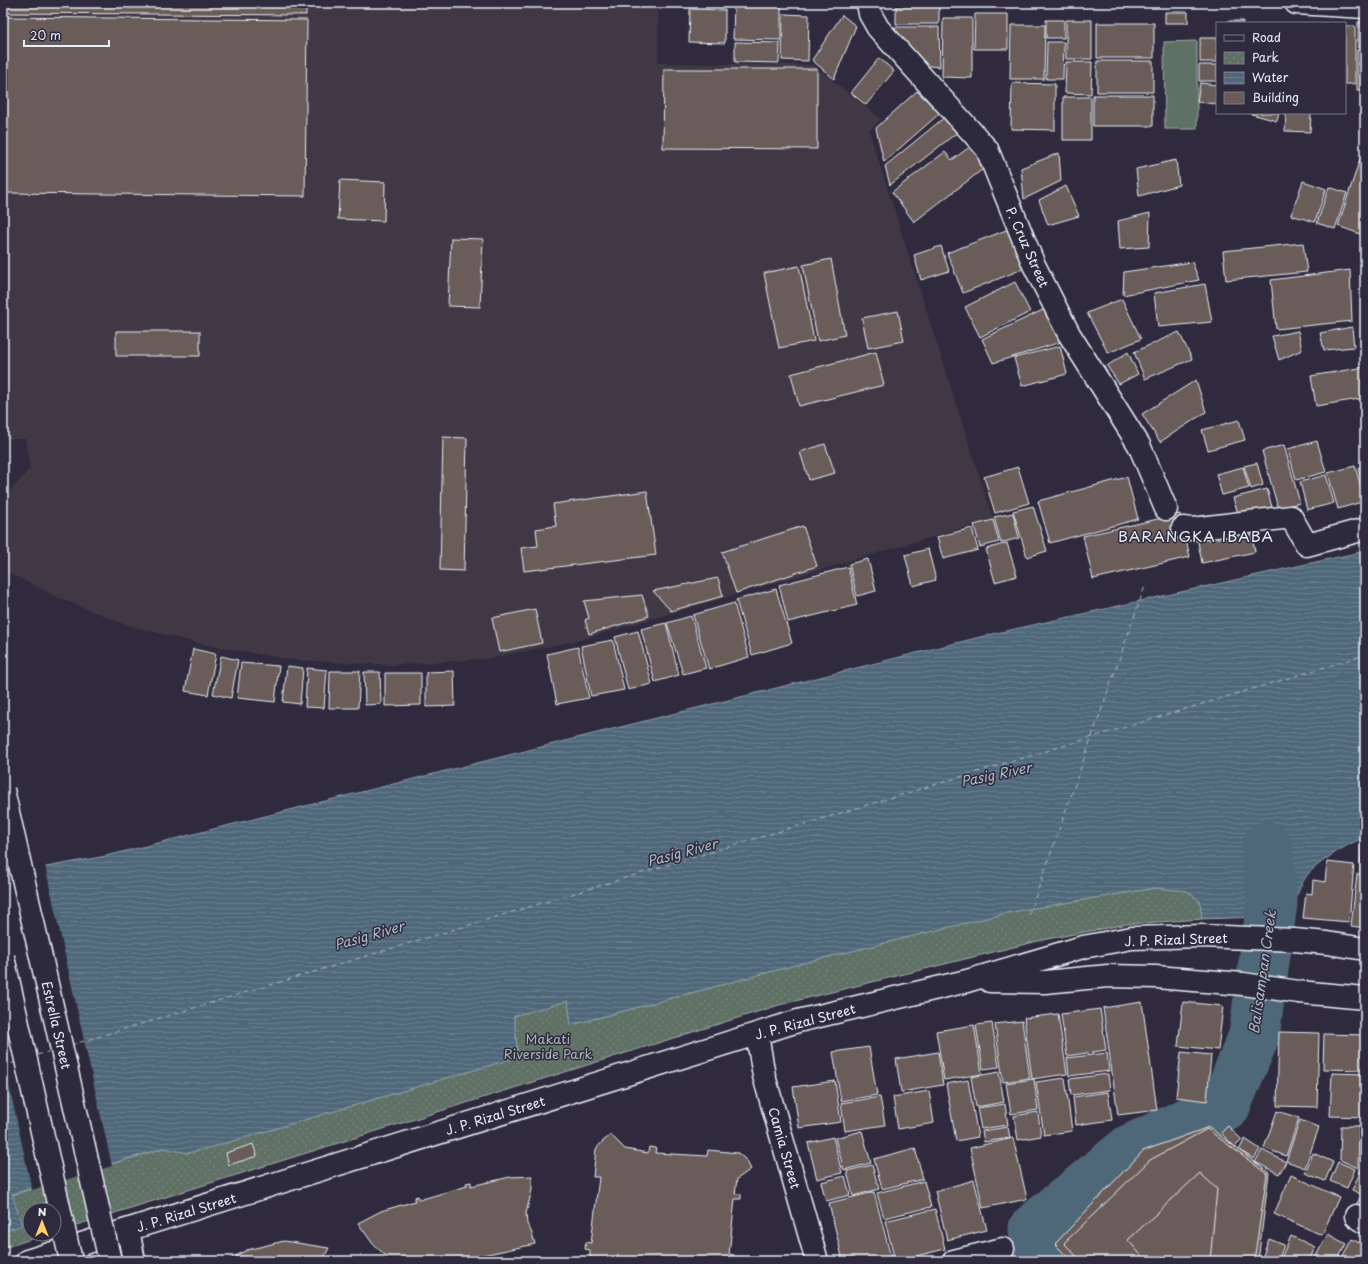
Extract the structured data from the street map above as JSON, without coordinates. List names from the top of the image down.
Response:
{
  "streets": {
    "main road": [
      "P. Cruz Street",
      "J. P. Rizal Street",
      "Estrella Street",
      "Camia Street"
    ]
  },
  "crossings": [
    ["J. P. Rizal Street", "Camia Street"]
  ],
  "districts": ["BARANGKA IBABA"],
  "water": ["Pasig River", "Balisampan Creek"],
  "parks": ["Makati Riverside Park"],
  "legend": [
    "Road",
    "Park",
    "Water",
    "Building"
  ],
  "scale_bar": "20 m",
  "north": "top"
}
